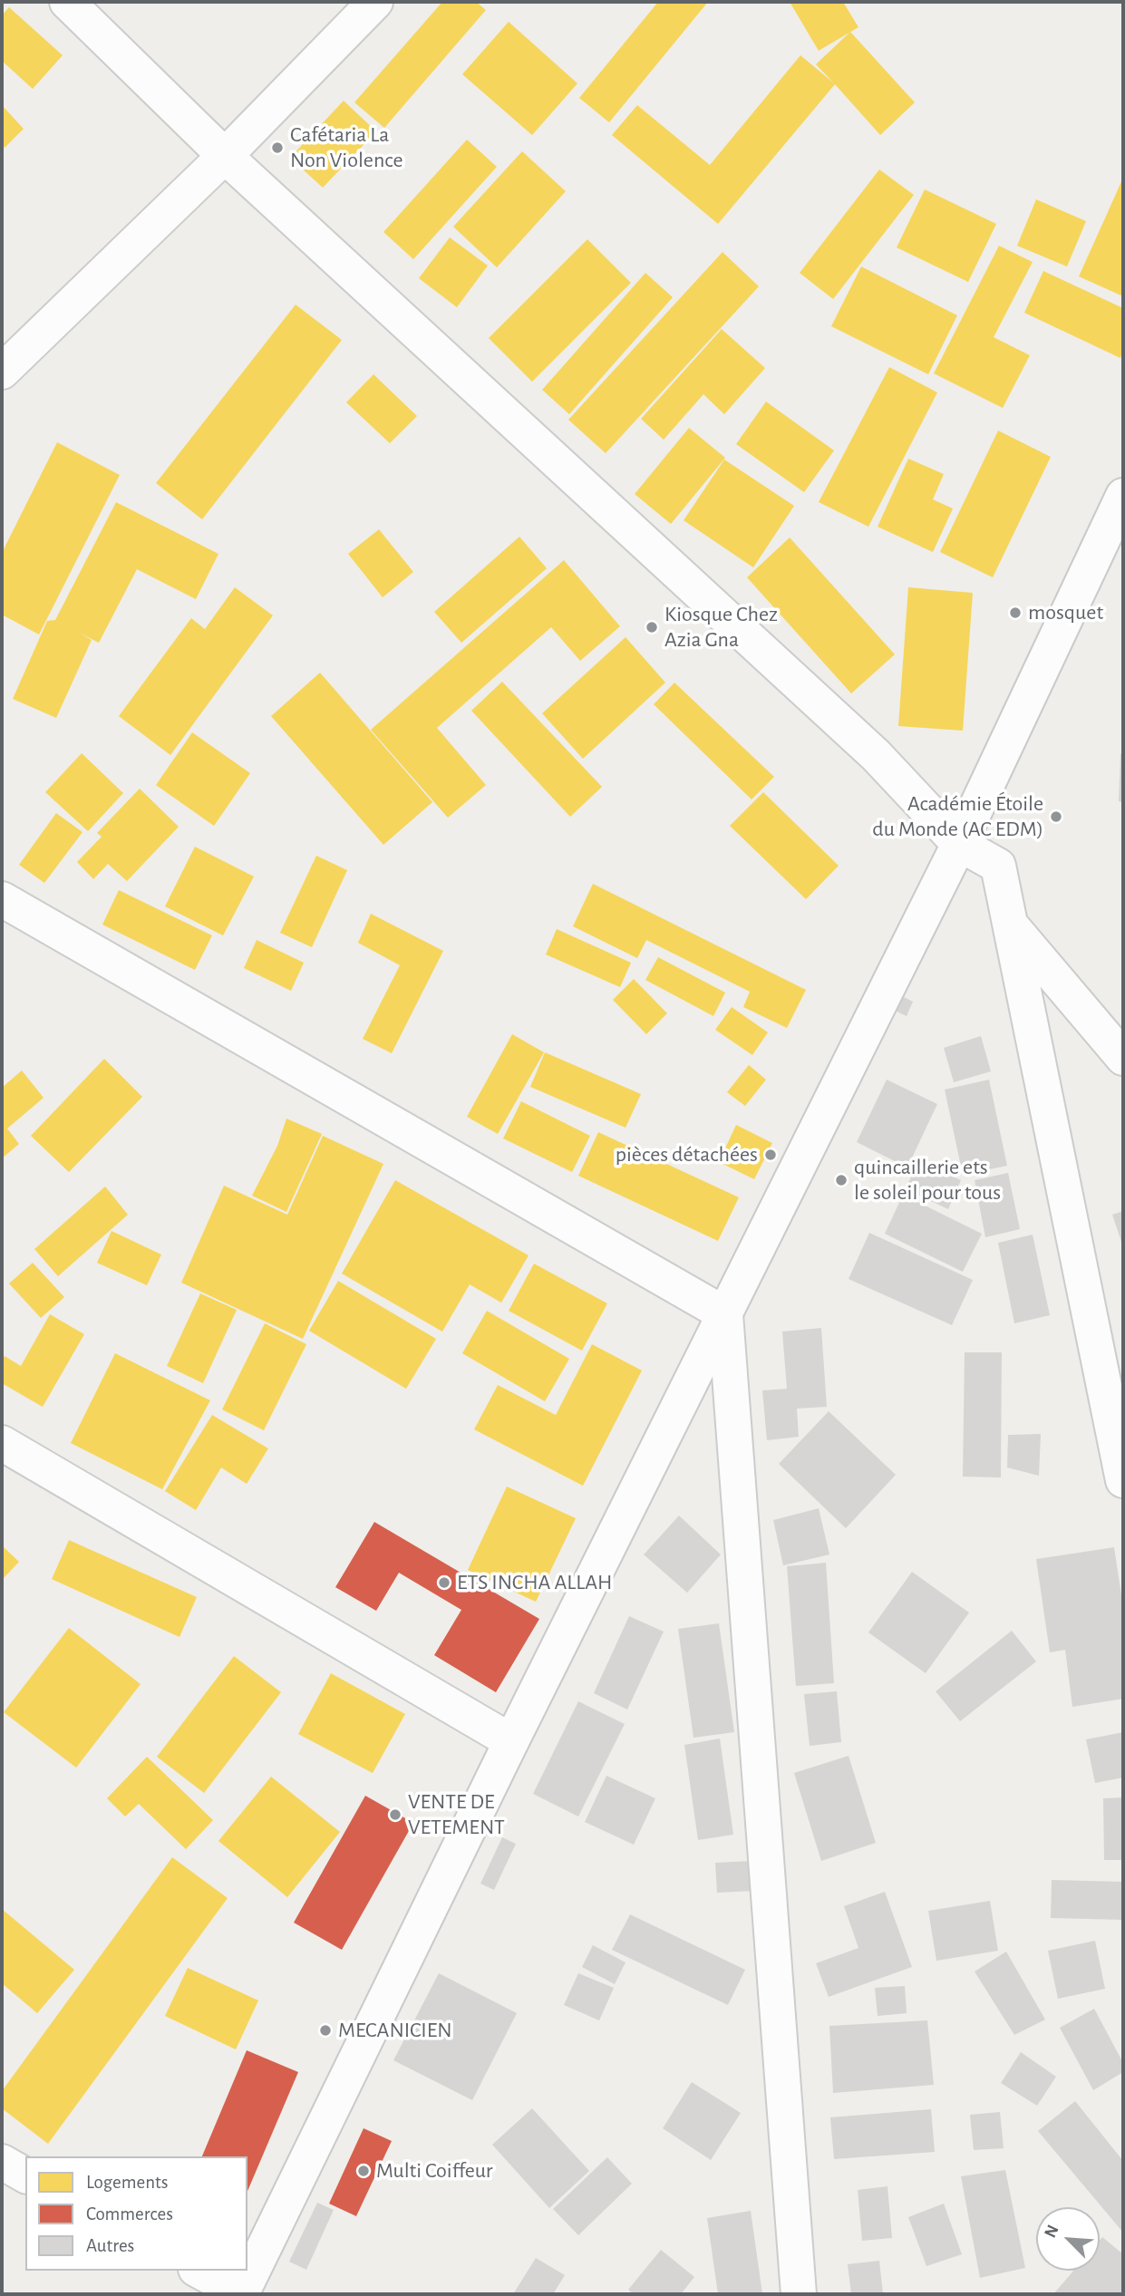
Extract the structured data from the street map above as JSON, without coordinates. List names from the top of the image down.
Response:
{
  "places": [
    "Cafétaria La Non Violence",
    "mosquet",
    "Kiosque Chez Azia Gna",
    "Académie Étoile du Monde (AC EDM)",
    "pièces détachées",
    "quincaillerie ets le soleil pour tous",
    "ETS INCHA ALLAH",
    "VENTE DE VETEMENT",
    "MECANICIEN",
    "Multi Coiffeur"
  ],
  "legend": ["Logements", "Commerces", "Autres"],
  "north": "top left"
}
